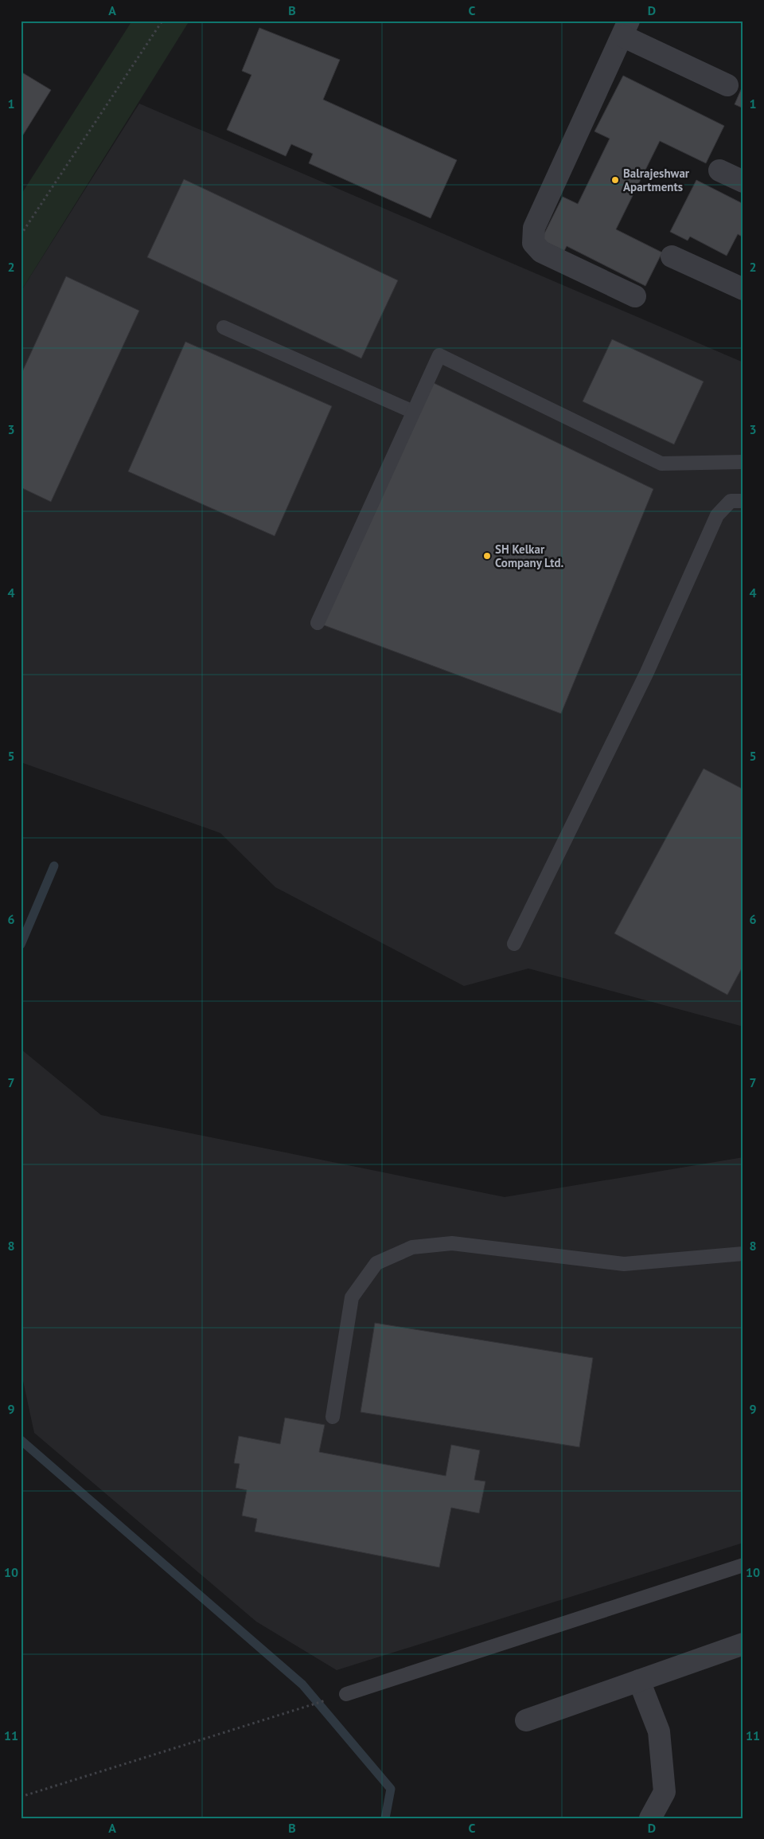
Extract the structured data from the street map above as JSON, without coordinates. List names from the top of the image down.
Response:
{
  "places": ["Balrajeshwar Apartments", "SH Kelkar Company Ltd."],
  "grid": {
    "columns": [
      "A",
      "B",
      "C",
      "D"
    ],
    "rows": [
      "1",
      "2",
      "3",
      "4",
      "5",
      "6",
      "7",
      "8",
      "9",
      "10",
      "11"
    ]
  }
}
